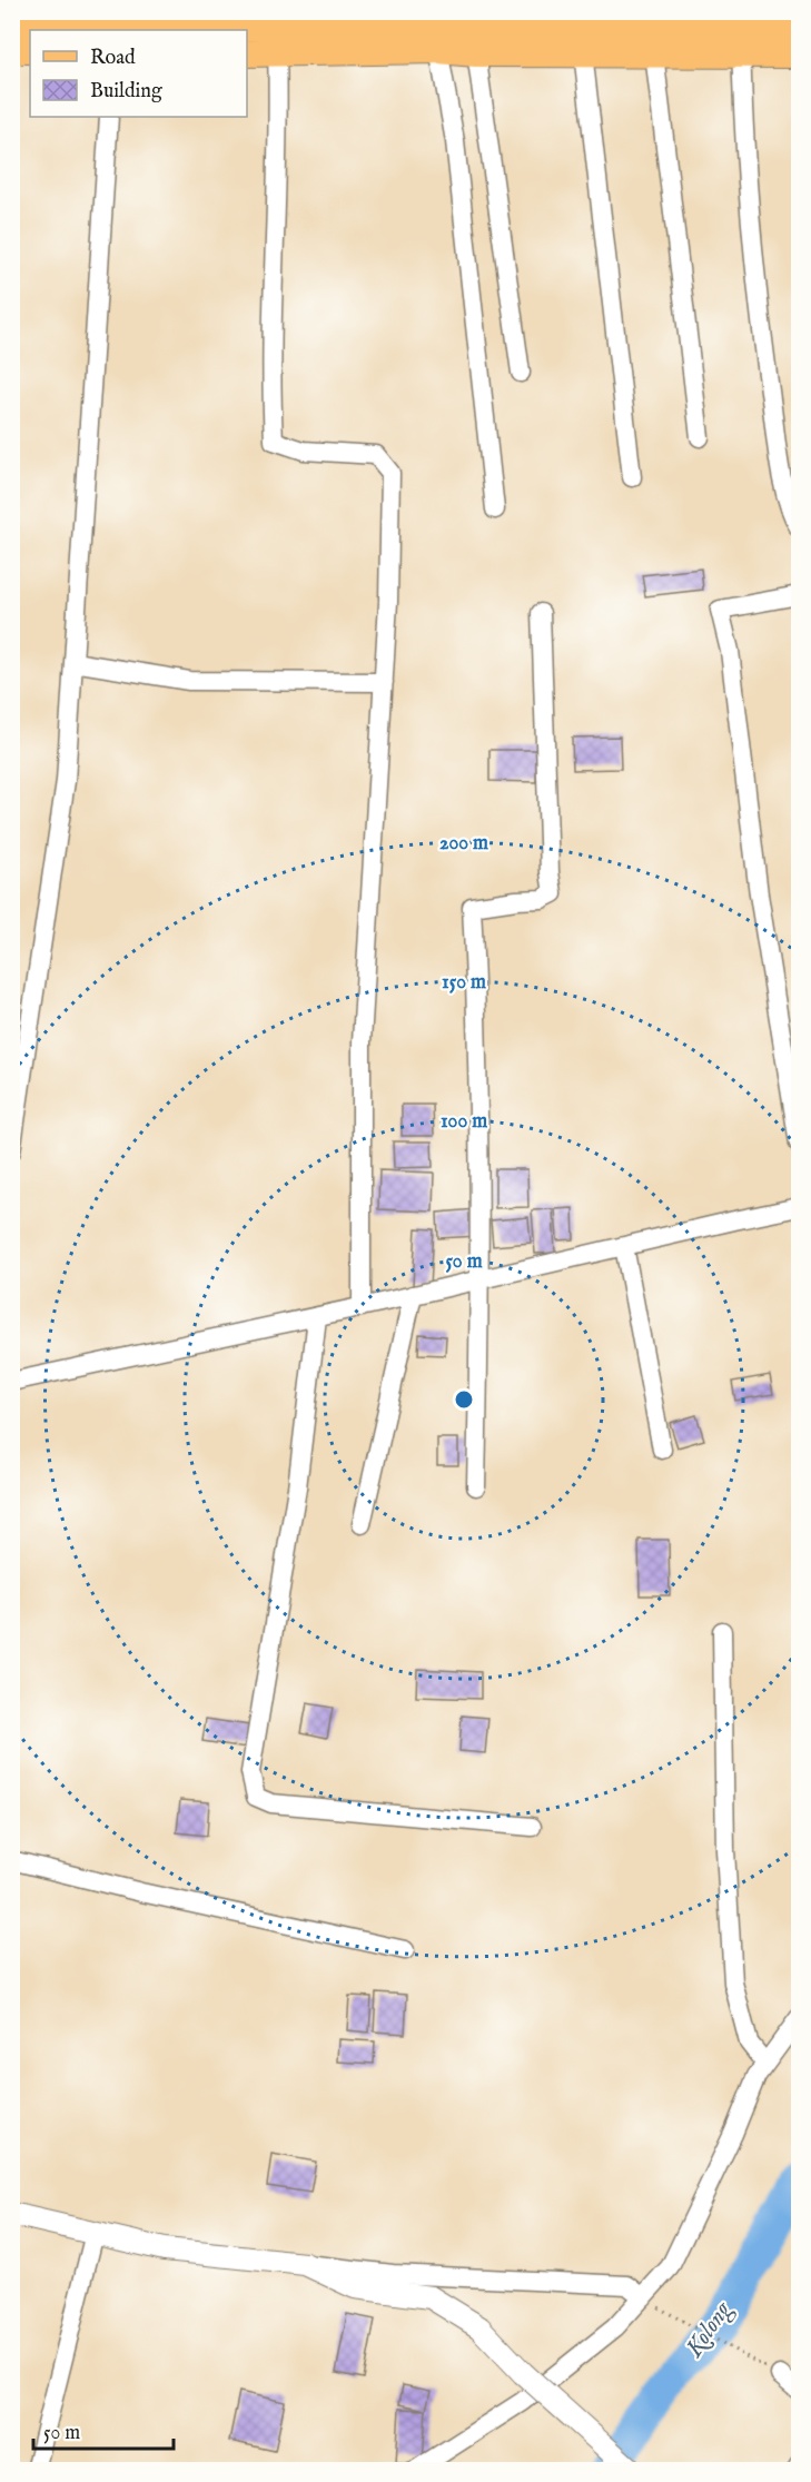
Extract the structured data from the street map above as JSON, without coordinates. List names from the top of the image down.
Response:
{
  "water": ["Kolong"],
  "legend": ["Road", "Building"],
  "scale_bar": "50 m",
  "rings": [
    "200 m",
    "150 m",
    "100 m",
    "50 m"
  ]
}
